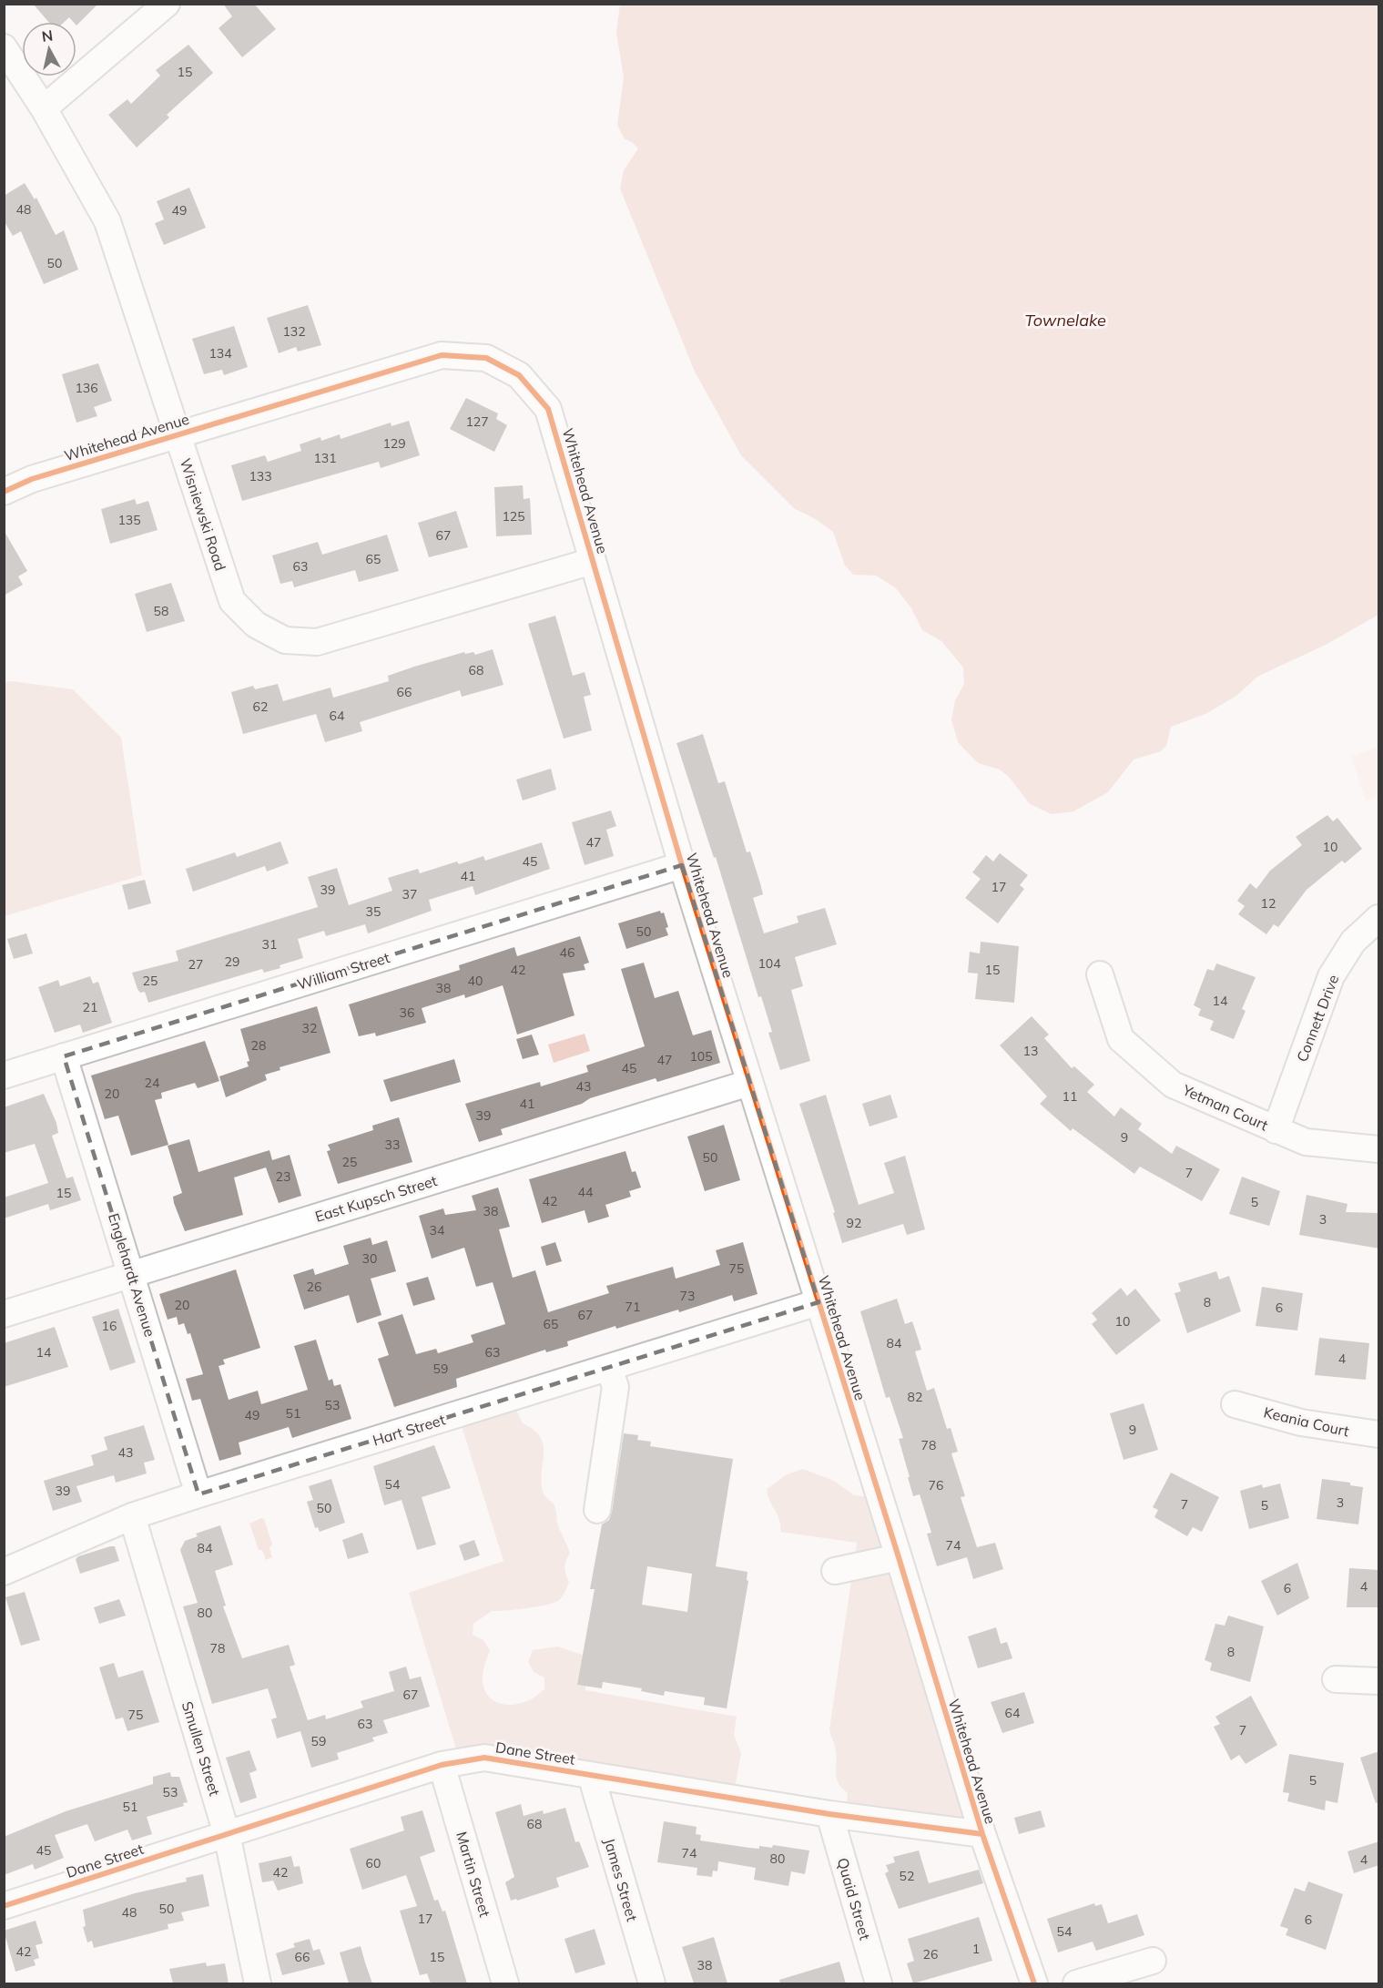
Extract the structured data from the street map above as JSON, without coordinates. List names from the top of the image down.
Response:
{
  "streets": {
    "street": [
      "Whitehead Avenue",
      "Wisniewski Road",
      "William Street",
      "Connett Drive",
      "Yetman Court",
      "East Kupsch Street",
      "Englehardt Avenue",
      "Keania Court",
      "Hart Street",
      "Smullen Street",
      "Dane Street",
      "Martin Street",
      "James Street",
      "Quaid Street"
    ]
  },
  "crossings": [
    ["Whitehead Avenue", "Wisniewski Road"],
    ["Whitehead Avenue", "William Street"],
    ["Whitehead Avenue", "East Kupsch Street"],
    ["Whitehead Avenue", "Hart Street"],
    ["Whitehead Avenue", "Dane Street"],
    ["William Street", "Englehardt Avenue"],
    ["Connett Drive", "Yetman Court"],
    ["East Kupsch Street", "Englehardt Avenue"],
    ["Englehardt Avenue", "Hart Street"],
    ["Hart Street", "Smullen Street"],
    ["Smullen Street", "Dane Street"],
    ["Dane Street", "Martin Street"],
    ["Dane Street", "James Street"],
    ["Dane Street", "Quaid Street"]
  ],
  "water": ["Townelake"],
  "house_numbers": [
    "15",
    "48",
    "49",
    "50",
    "132",
    "134",
    "136",
    "127",
    "129",
    "131",
    "133",
    "125",
    "135",
    "67",
    "65",
    "63",
    "58",
    "68",
    "66",
    "62",
    "64",
    "47",
    "10",
    "45",
    "41",
    "17",
    "39",
    "37",
    "12",
    "35",
    "50",
    "31",
    "46",
    "29",
    "104",
    "27",
    "42",
    "15",
    "25",
    "40",
    "38",
    "14",
    "21",
    "36",
    "32",
    "28",
    "13",
    "105",
    "47",
    "45",
    "24",
    "43",
    "20",
    "11",
    "41",
    "39",
    "9",
    "33",
    "50",
    "25",
    "7",
    "23",
    "44",
    "15",
    "42",
    "5",
    "38",
    "3",
    "92",
    "34",
    "30",
    "75",
    "26",
    "73",
    "8",
    "20",
    "71",
    "6",
    "67",
    "10",
    "65",
    "16",
    "84",
    "14",
    "63",
    "4",
    "59",
    "82",
    "53",
    "51",
    "49",
    "9",
    "78",
    "43",
    "54",
    "76",
    "39",
    "3",
    "7",
    "5",
    "50",
    "74",
    "84",
    "4",
    "6",
    "80",
    "78",
    "8",
    "67",
    "64",
    "75",
    "63",
    "7",
    "59",
    "5",
    "53",
    "51",
    "68",
    "45",
    "74",
    "80",
    "4",
    "60",
    "42",
    "52",
    "50",
    "48",
    "17",
    "6",
    "54",
    "1",
    "42",
    "26",
    "66",
    "15",
    "38"
  ],
  "north": "top"
}
